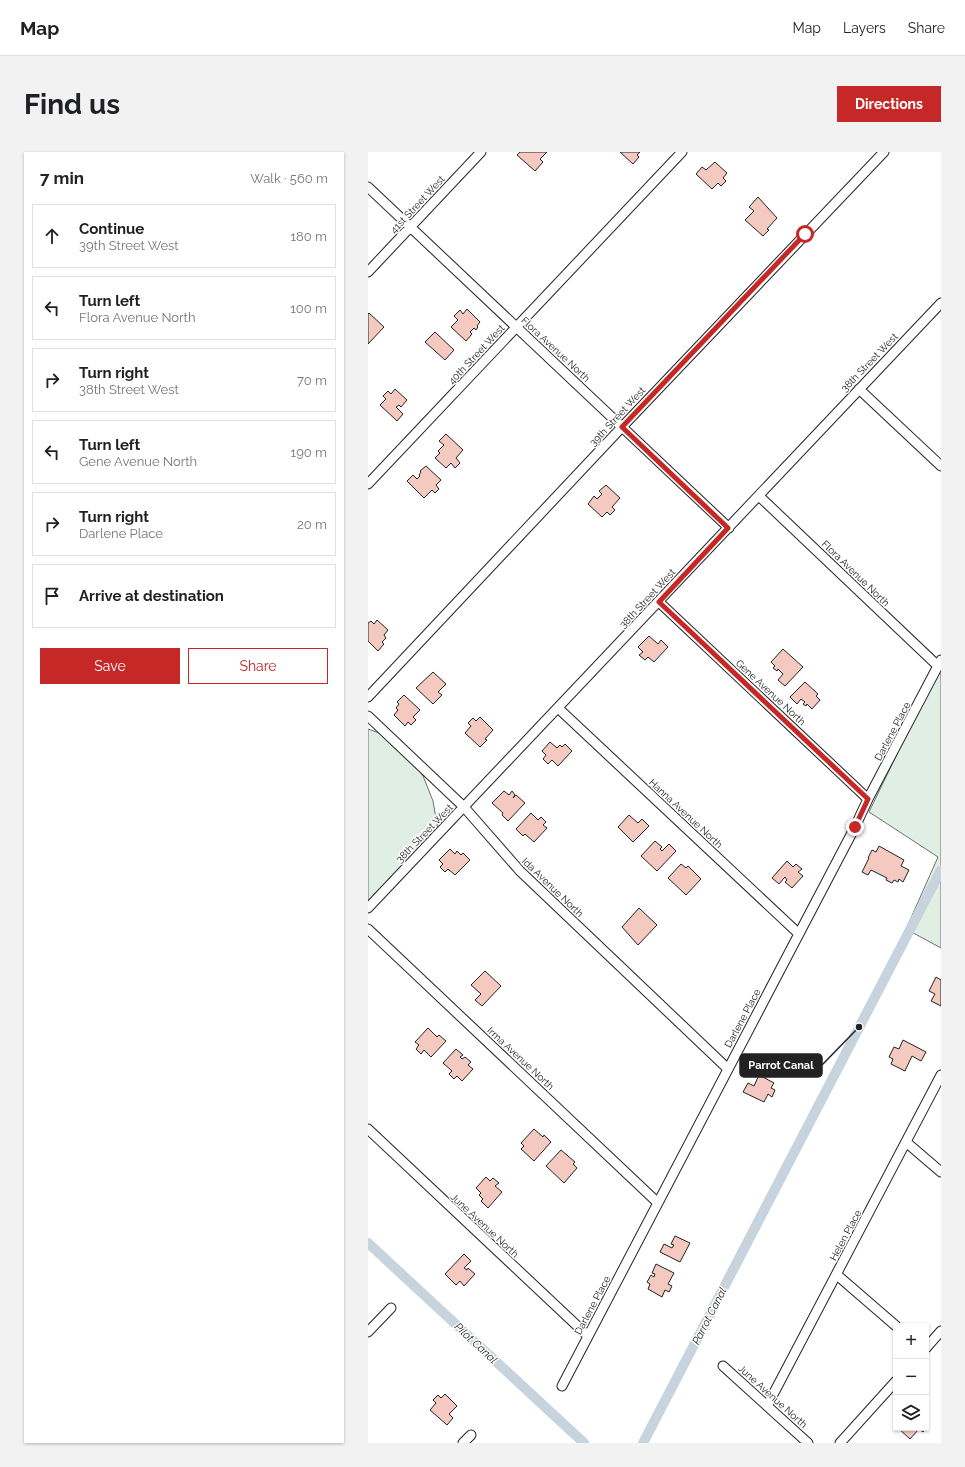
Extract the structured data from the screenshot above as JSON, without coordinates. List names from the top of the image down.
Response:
{
  "streets": {
    "street": [
      "41st Street West",
      "Flora Avenue North",
      "40th Street West",
      "38th Street West",
      "39th Street West",
      "Gene Avenue North",
      "Darlene Place",
      "Hanna Avenue North",
      "Ida Avenue North",
      "Irma Avenue North",
      "June Avenue North",
      "Helen Place"
    ]
  },
  "crossings": [
    ["41st Street West", "Flora Avenue North"],
    ["Flora Avenue North", "40th Street West"],
    ["Flora Avenue North", "38th Street West"],
    ["Flora Avenue North", "39th Street West"],
    ["Flora Avenue North", "Darlene Place"],
    ["38th Street West", "Gene Avenue North"],
    ["38th Street West", "Hanna Avenue North"],
    ["38th Street West", "Ida Avenue North"],
    ["Gene Avenue North", "Darlene Place"],
    ["Darlene Place", "Hanna Avenue North"],
    ["Darlene Place", "Ida Avenue North"],
    ["Darlene Place", "Irma Avenue North"],
    ["Darlene Place", "June Avenue North"],
    ["June Avenue North", "Helen Place"]
  ],
  "water": ["Parrot Canal", "Pilot Canal"],
  "places": ["Parrot Canal"],
  "page": {
    "header": "Map",
    "nav": ["Map", "Layers", "Share"],
    "buttons": [
      "Directions",
      ["Save", "Share"]
    ],
    "title": "Find us",
    "heading": ["7 min", "Walk · 560 m"],
    "list": [
      ["Continue", "39th Street West", "180 m"],
      ["Turn left", "Flora Avenue North", "100 m"],
      ["Turn right", "38th Street West", "70 m"],
      ["Turn left", "Gene Avenue North", "190 m"],
      ["Turn right", "Darlene Place", "20 m"],
      "Arrive at destination"
    ],
    "map_buttons": ["+", "−"]
  }
}
